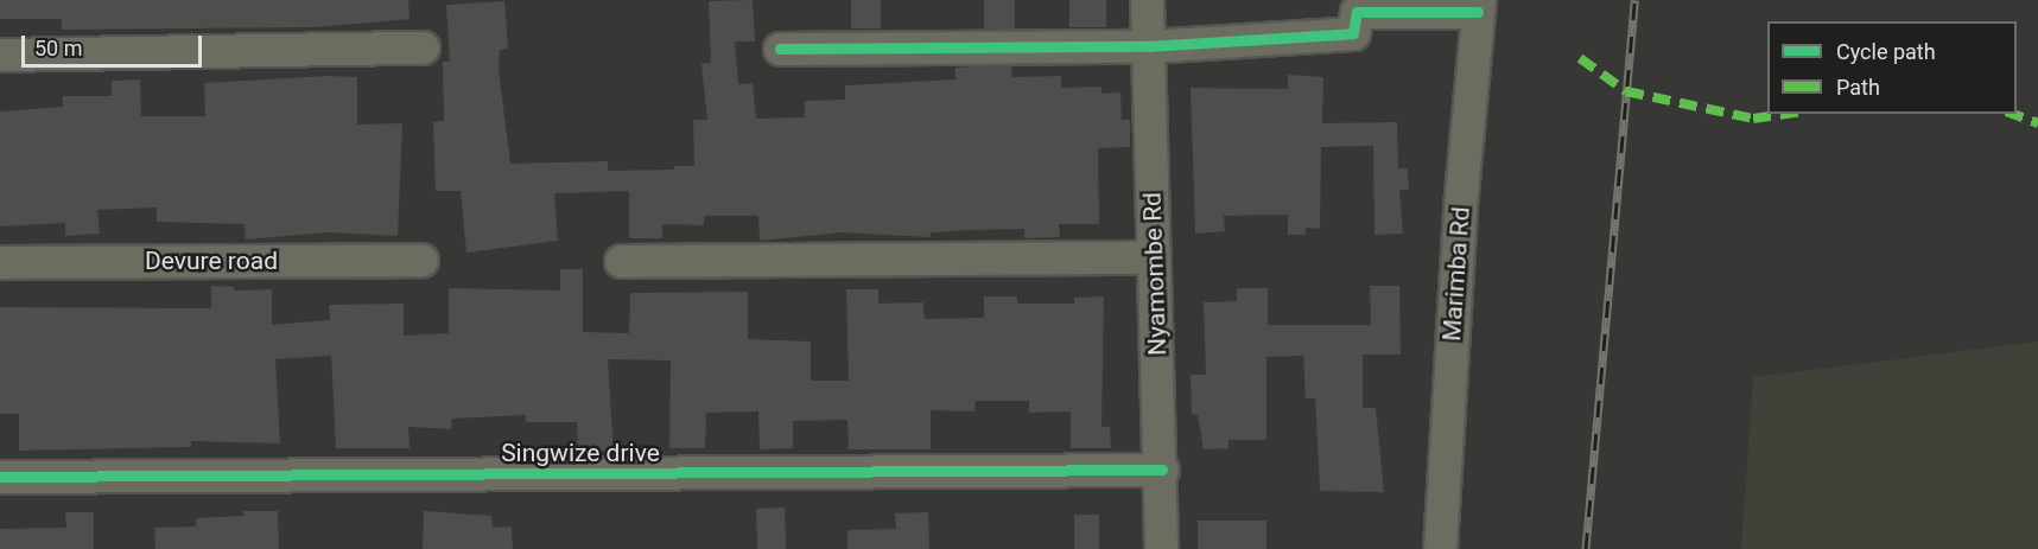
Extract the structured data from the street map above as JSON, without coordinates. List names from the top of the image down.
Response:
{
  "streets": {
    "street": [
      "Devure road",
      "Nyamombe Rd",
      "Marimba Rd",
      "Singwize drive"
    ]
  },
  "crossings": [
    ["Nyamombe Rd", "Singwize drive"]
  ],
  "legend": ["Cycle path", "Path"],
  "scale_bar": "50 m"
}
